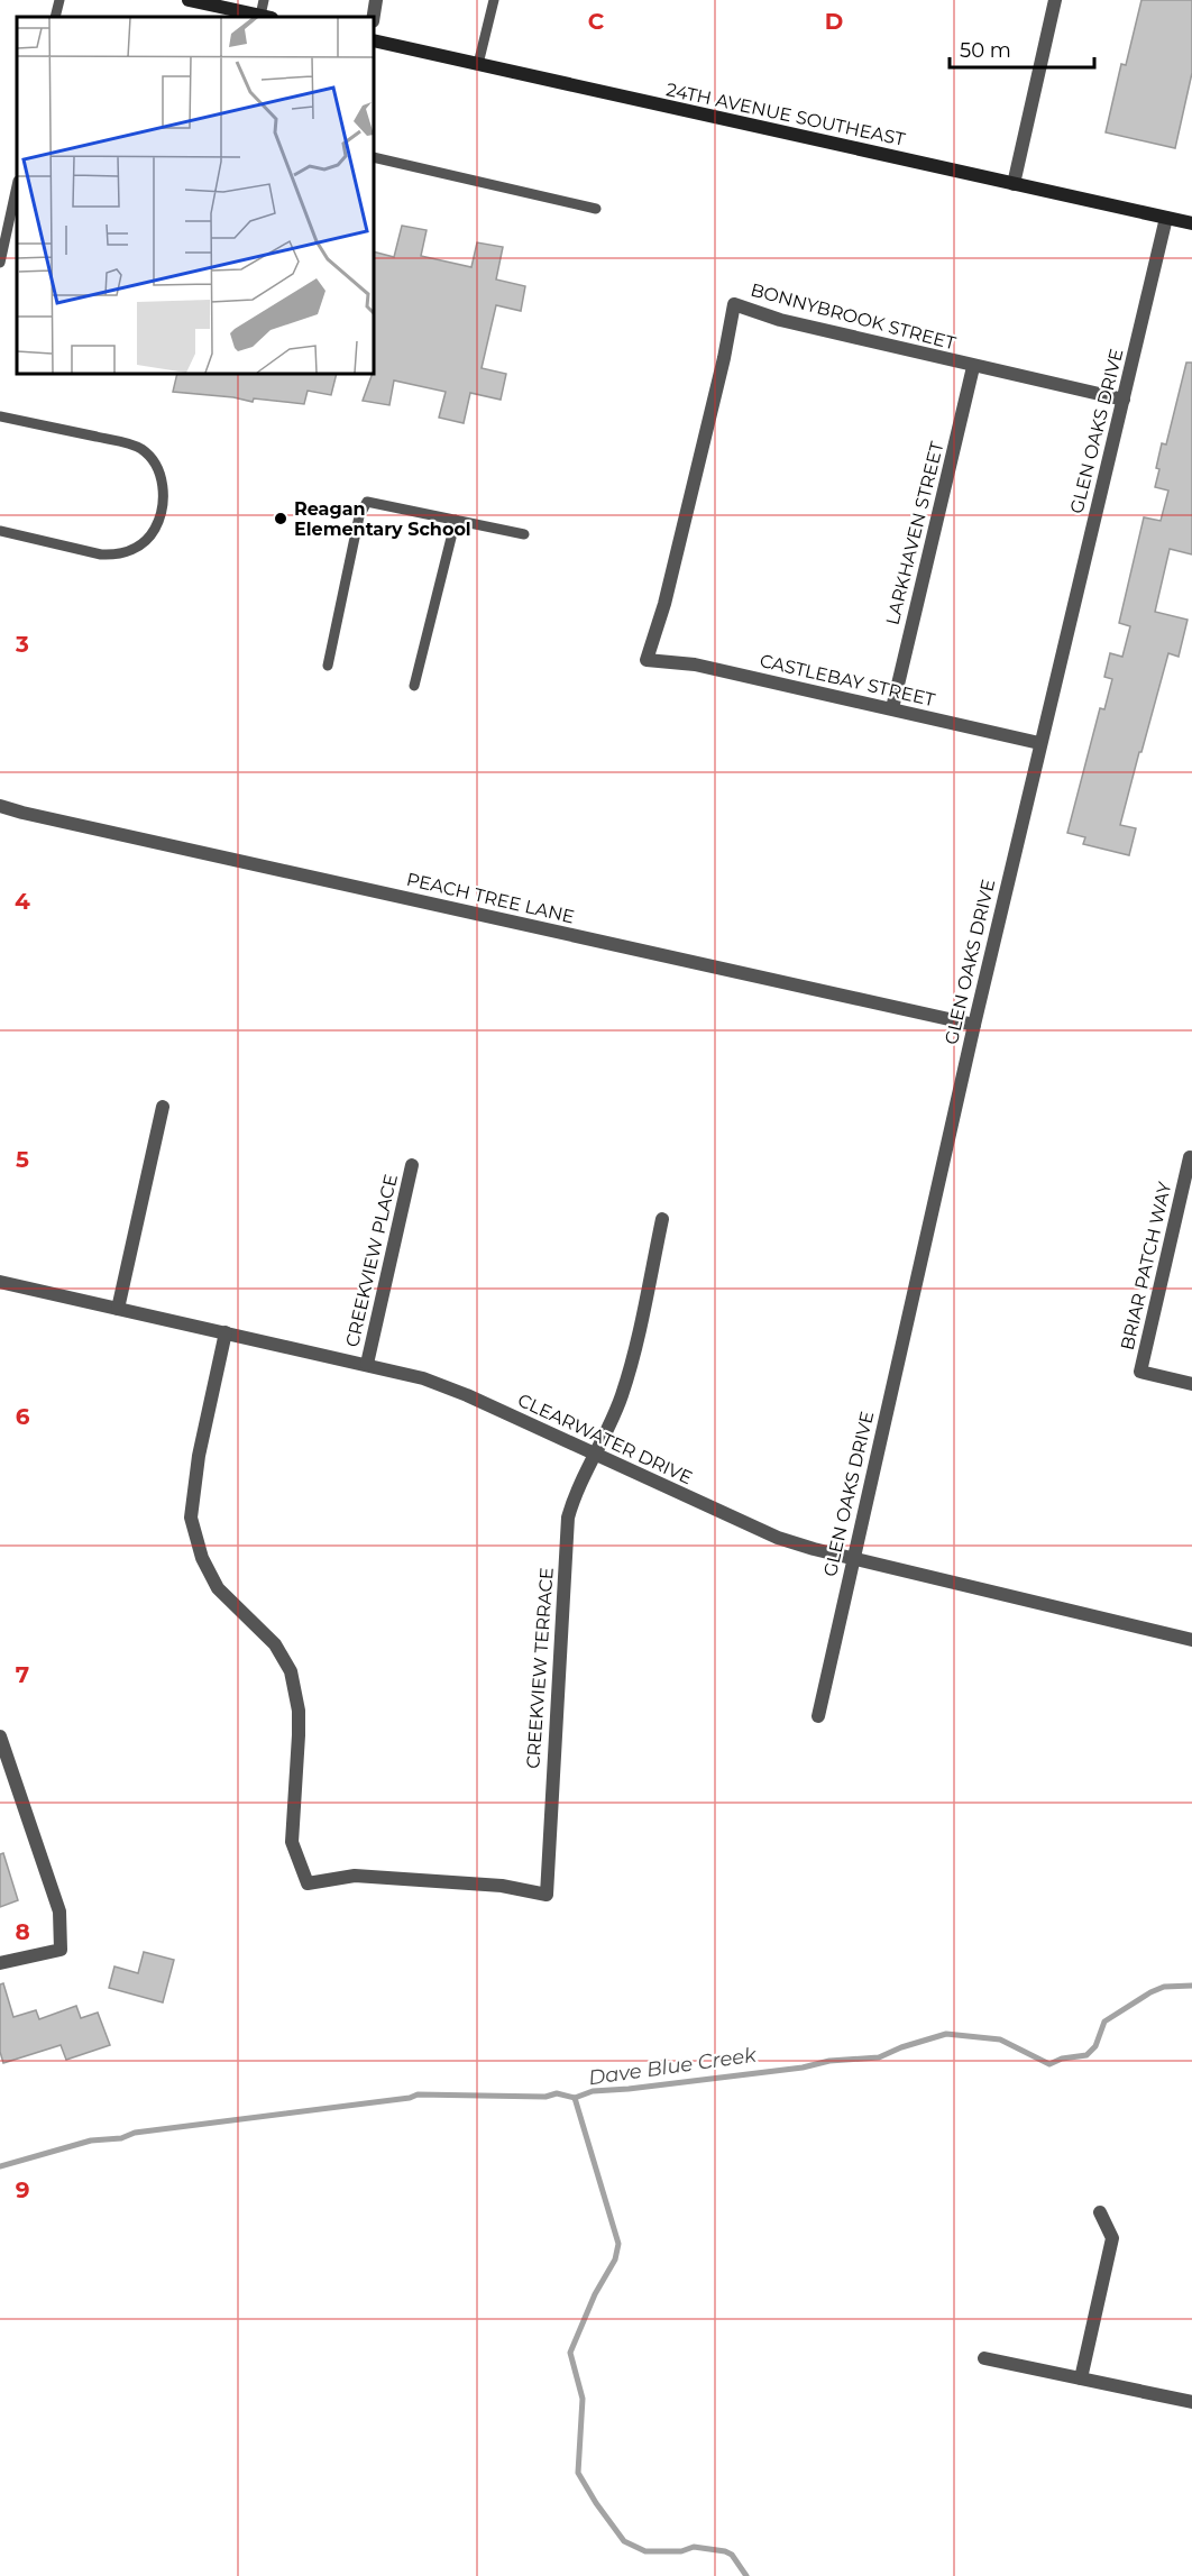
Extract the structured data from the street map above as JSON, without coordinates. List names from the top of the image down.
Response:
{
  "streets": {
    "street": [
      "24TH AVENUE SOUTHEAST",
      "BONNYBROOK STREET",
      "GLEN OAKS DRIVE",
      "LARKHAVEN STREET",
      "CASTLEBAY STREET",
      "PEACH TREE LANE",
      "CREEKVIEW PLACE",
      "BRIAR PATCH WAY",
      "CLEARWATER DRIVE",
      "CREEKVIEW TERRACE"
    ]
  },
  "crossings": [
    ["24TH AVENUE SOUTHEAST", "GLEN OAKS DRIVE"],
    ["BONNYBROOK STREET", "GLEN OAKS DRIVE"],
    ["BONNYBROOK STREET", "LARKHAVEN STREET"],
    ["BONNYBROOK STREET", "CASTLEBAY STREET"],
    ["GLEN OAKS DRIVE", "CASTLEBAY STREET"],
    ["GLEN OAKS DRIVE", "PEACH TREE LANE"],
    ["GLEN OAKS DRIVE", "CLEARWATER DRIVE"],
    ["LARKHAVEN STREET", "CASTLEBAY STREET"],
    ["CREEKVIEW PLACE", "CLEARWATER DRIVE"],
    ["CLEARWATER DRIVE", "CREEKVIEW TERRACE"]
  ],
  "water": ["Dave Blue Creek"],
  "places": ["Reagan Elementary School"],
  "scale_bar": "50 m",
  "grid": {
    "columns": ["C", "D"],
    "rows": [
      "3",
      "4",
      "5",
      "6",
      "7",
      "8",
      "9"
    ]
  }
}
